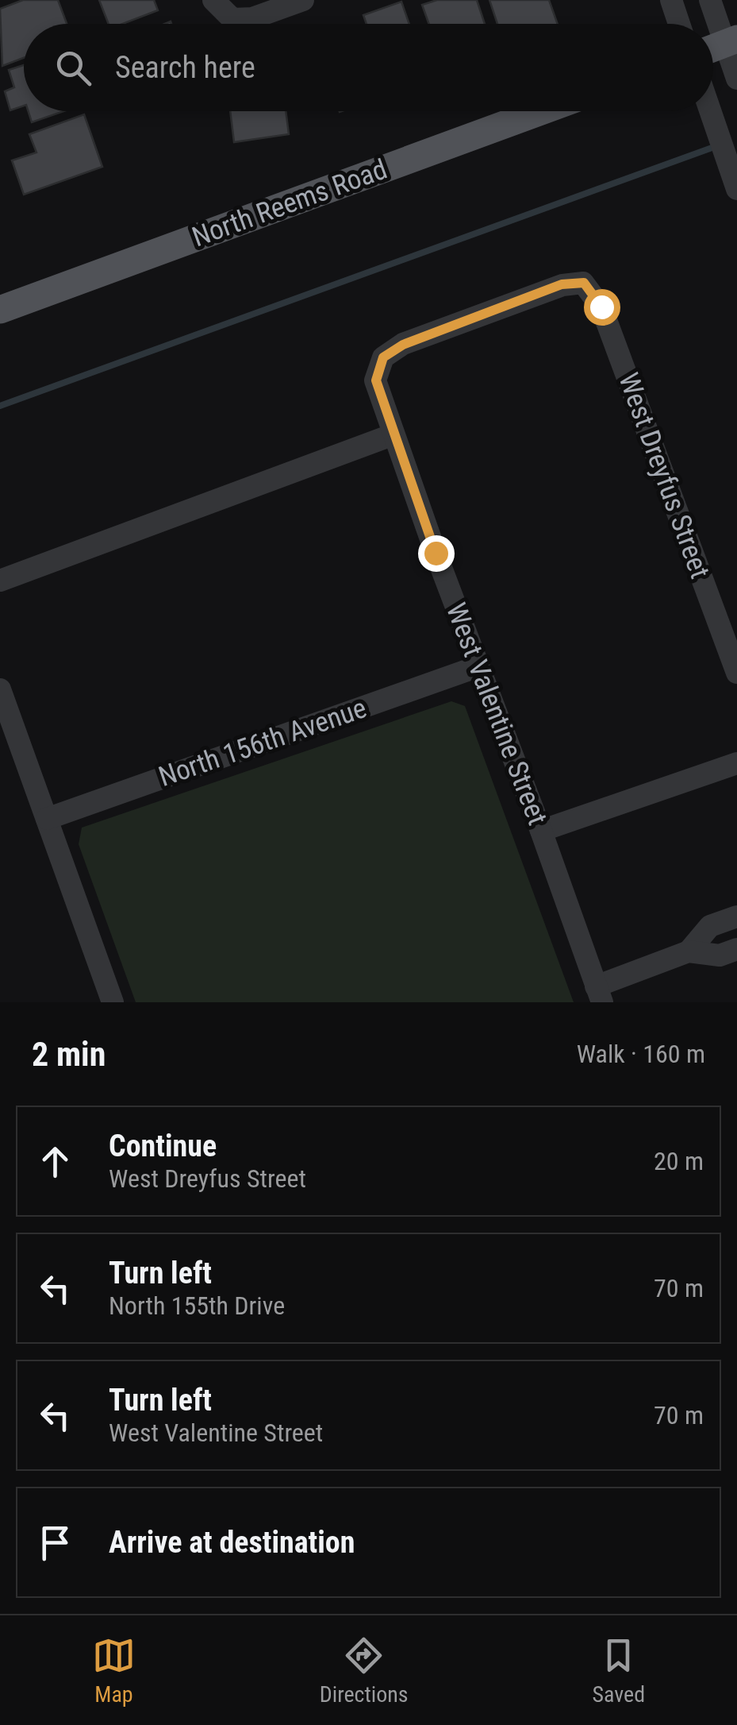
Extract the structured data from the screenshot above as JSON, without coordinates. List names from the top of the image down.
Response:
{
  "streets": {
    "main road": ["North Reems Road"],
    "street": ["West Dreyfus Street", "West Valentine Street", "North 156th Avenue"]
  },
  "crossings": [
    ["West Dreyfus Street", "West Valentine Street"],
    ["West Valentine Street", "North 156th Avenue"]
  ],
  "page": {
    "search": "Search here",
    "heading": ["2 min", "Walk · 160 m"],
    "list": [
      ["Continue", "West Dreyfus Street", "20 m"],
      ["Turn left", "North 155th Drive", "70 m"],
      ["Turn left", "West Valentine Street", "70 m"],
      "Arrive at destination"
    ],
    "nav": ["Map", "Directions", "Saved"]
  }
}
